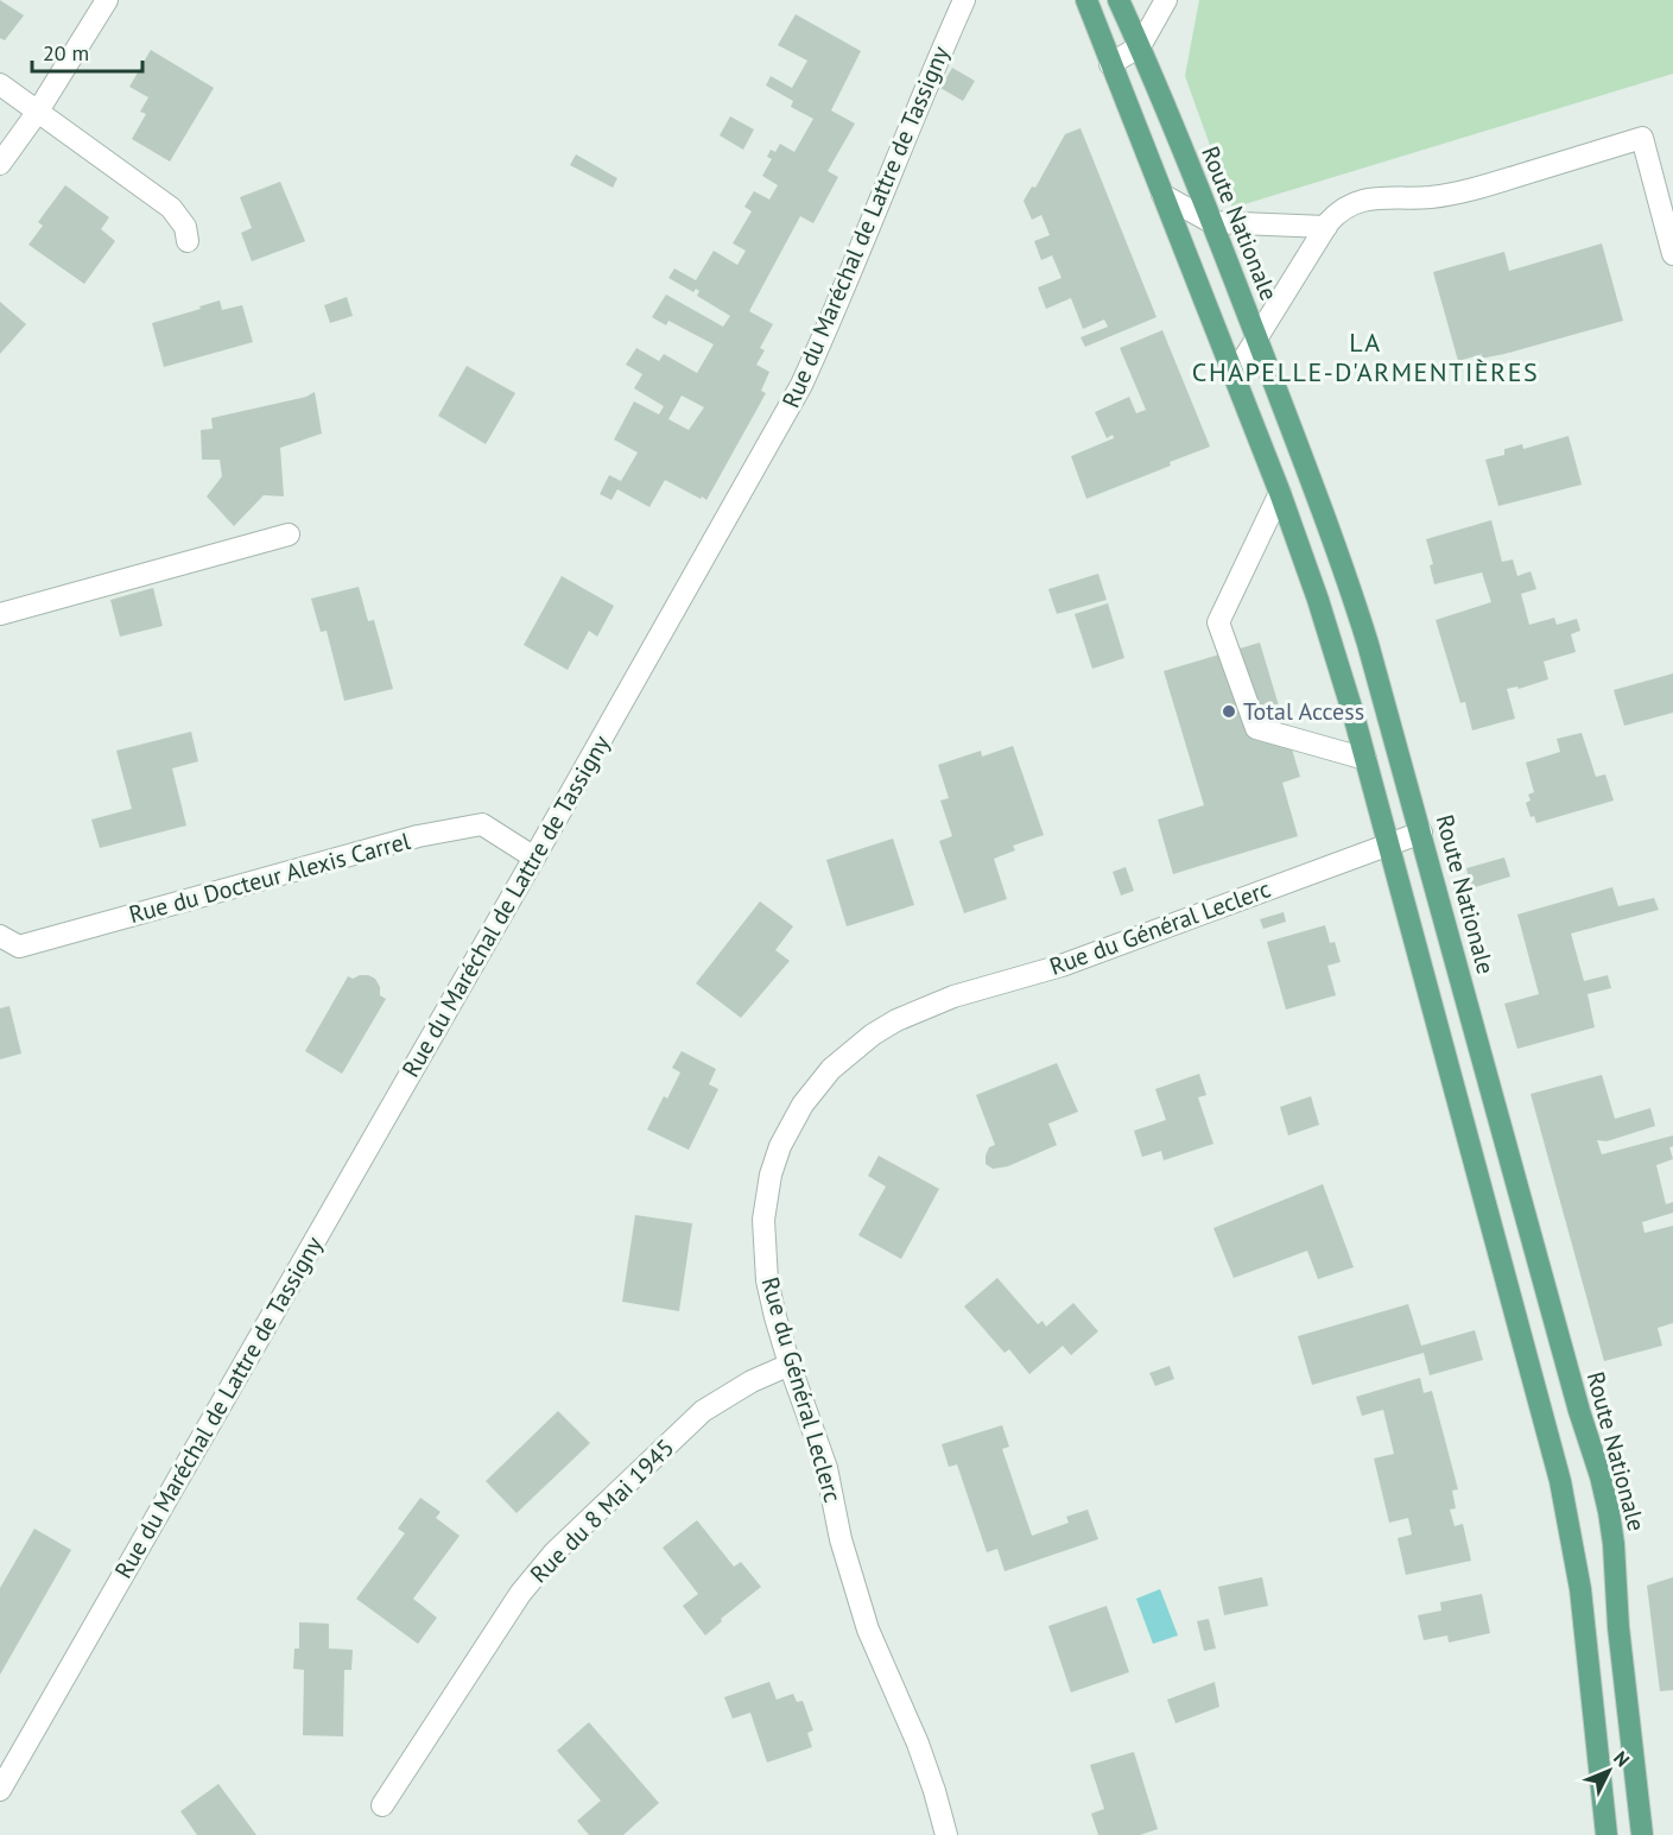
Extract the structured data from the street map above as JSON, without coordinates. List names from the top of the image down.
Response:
{
  "streets": {
    "main road": ["Route Nationale"],
    "street": [
      "Rue du Maréchal de Lattre de Tassigny",
      "Rue du Docteur Alexis Carrel",
      "Rue du Général Leclerc",
      "Rue du 8 Mai 1945"
    ]
  },
  "crossings": [
    ["Route Nationale", "Rue du Général Leclerc"],
    ["Rue du Maréchal de Lattre de Tassigny", "Rue du Docteur Alexis Carrel"],
    ["Rue du Général Leclerc", "Rue du 8 Mai 1945"]
  ],
  "districts": ["LA CHAPELLE-D'ARMENTIÈRES"],
  "places": ["Total Access"],
  "scale_bar": "20 m",
  "north": "top right"
}
